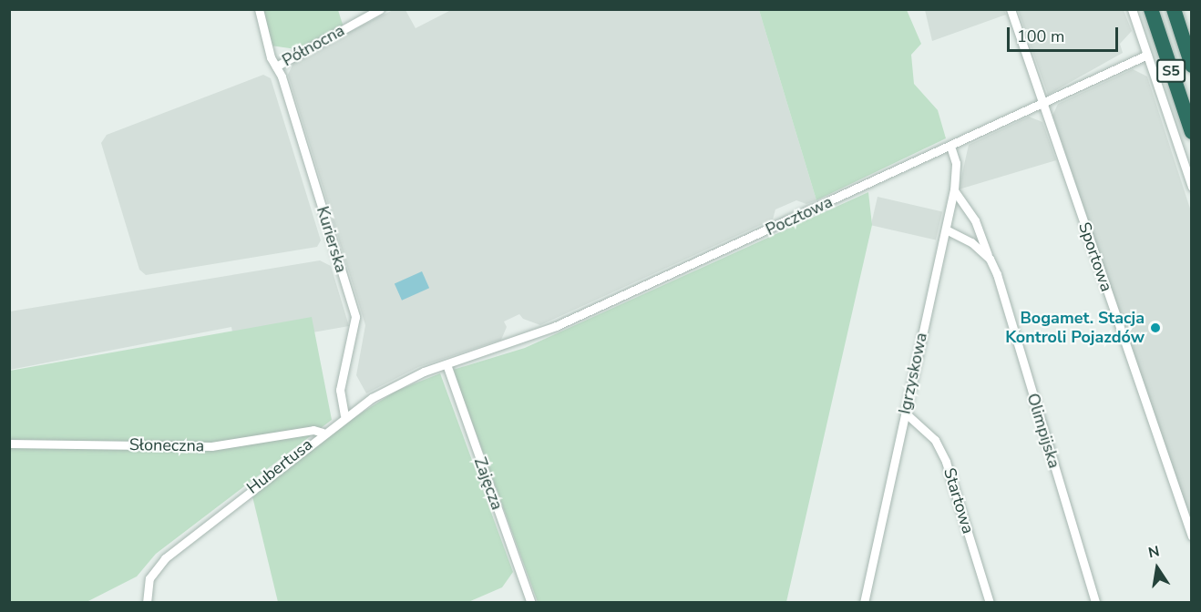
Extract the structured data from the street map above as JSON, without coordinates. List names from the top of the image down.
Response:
{
  "streets": {
    "highway": ["S5"],
    "street": [
      "Północna",
      "Pocztowa",
      "Kurierska",
      "Sportowa",
      "Igrzyskowa",
      "Olimpijska",
      "Słoneczna",
      "Hubertusa",
      "Zajęcza",
      "Startowa"
    ]
  },
  "crossings": [
    ["Północna", "Kurierska"],
    ["Pocztowa", "Sportowa"],
    ["Pocztowa", "Igrzyskowa"],
    ["Pocztowa", "Hubertusa"],
    ["Pocztowa", "Zajęcza"],
    ["Kurierska", "Hubertusa"],
    ["Igrzyskowa", "Olimpijska"],
    ["Igrzyskowa", "Startowa"],
    ["Słoneczna", "Hubertusa"],
    ["Hubertusa", "Zajęcza"]
  ],
  "places": ["Bogamet. Stacja Kontroli Pojazdów"],
  "scale_bar": "100 m",
  "north": "top"
}
